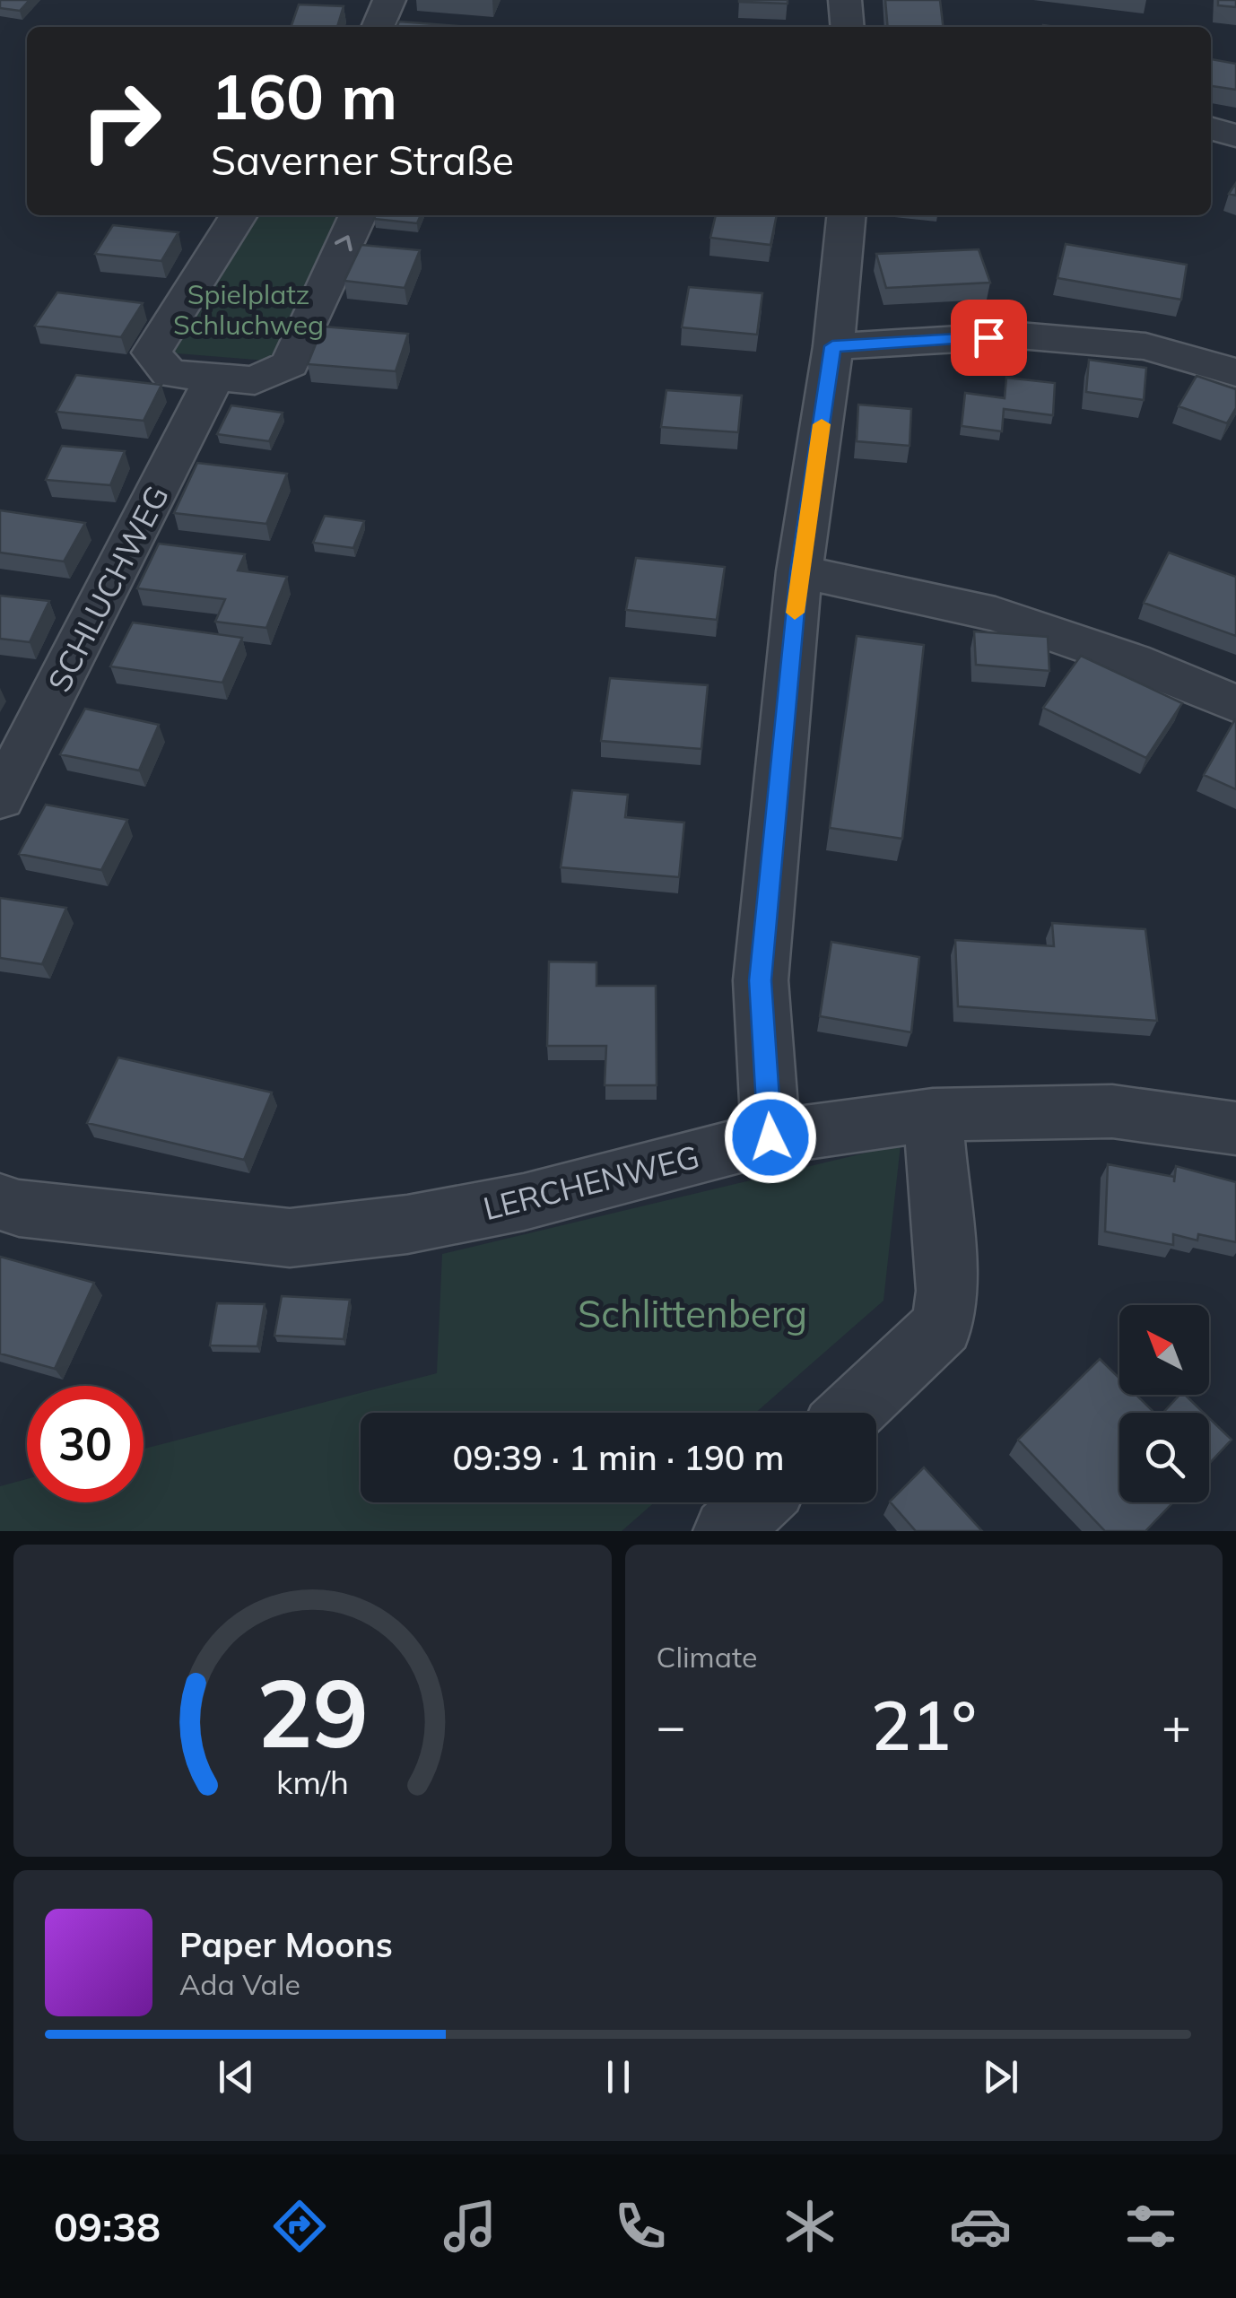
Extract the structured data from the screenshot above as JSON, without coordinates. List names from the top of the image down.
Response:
{
  "streets": {
    "street": ["SCHLUCHWEG", "LERCHENWEG"]
  },
  "parks": ["Spielplatz Schluchweg", "Schlittenberg"],
  "north": "top left",
  "page": {
    "turn": ["160 m", "Saverner Straße"],
    "limit": "30",
    "trip": "09:39 · 1 min · 190 m",
    "tile": "Climate",
    "heat": ["−", "21°", "+"],
    "song": ["Paper Moons", "Ada Vale"],
    "tabs": "09:38",
    "gauge": ["29", "km/h"]
  }
}
